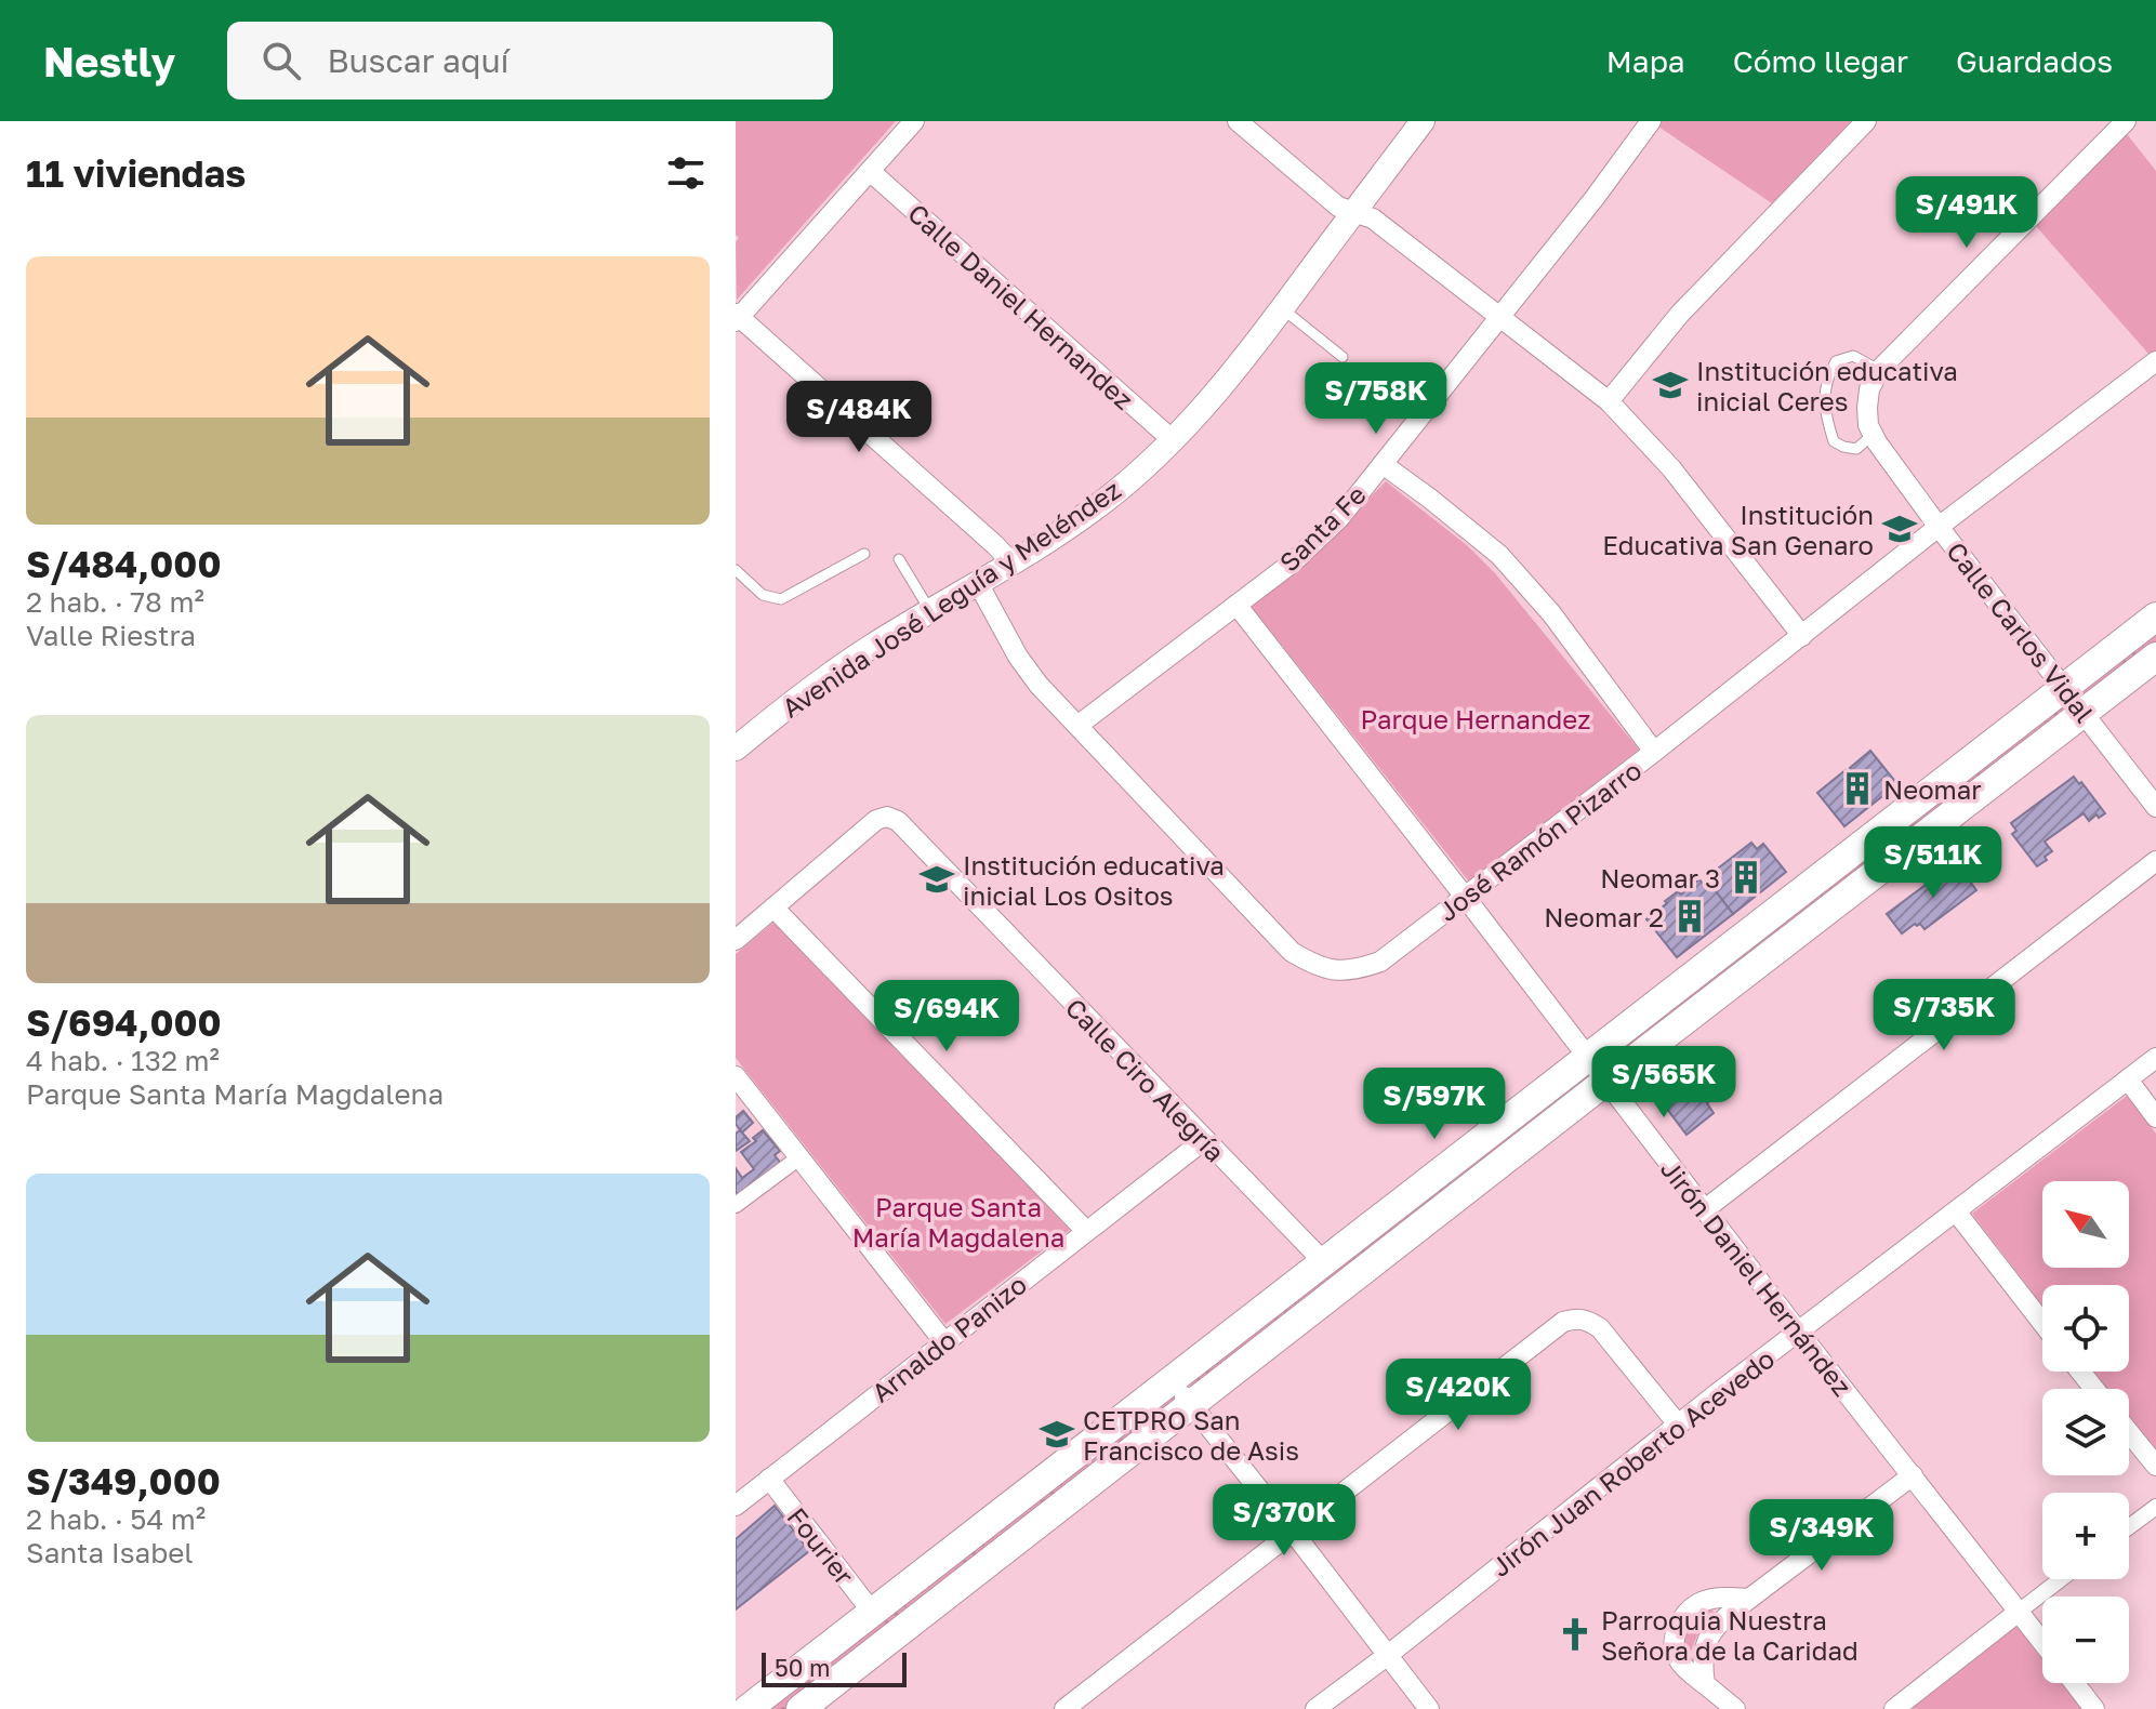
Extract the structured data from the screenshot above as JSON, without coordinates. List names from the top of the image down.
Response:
{
  "streets": {
    "street": [
      "Calle Daniel Hernandez",
      "Santa Fe",
      "Avenida José Leguía y Meléndez",
      "Calle Carlos Vidal",
      "José Ramón Pizarro",
      "Calle Ciro Alegría",
      "Jirón Daniel Hernández",
      "Arnaldo Panizo",
      "Jirón Juan Roberto Acevedo",
      "Fourier"
    ]
  },
  "crossings": [
    ["Calle Daniel Hernandez", "Avenida José Leguía y Meléndez"],
    ["Santa Fe", "José Ramón Pizarro"],
    ["Santa Fe", "Jirón Daniel Hernández"],
    ["Avenida José Leguía y Meléndez", "José Ramón Pizarro"],
    ["Calle Carlos Vidal", "José Ramón Pizarro"],
    ["José Ramón Pizarro", "Jirón Daniel Hernández"],
    ["Calle Ciro Alegría", "Arnaldo Panizo"],
    ["Jirón Daniel Hernández", "Jirón Juan Roberto Acevedo"],
    ["Arnaldo Panizo", "Fourier"]
  ],
  "parks": ["Parque Hernandez", "Parque Santa María Magdalena"],
  "places": {
    "school or university": [
      "Institución educativa inicial Ceres",
      "Institución Educativa San Genaro",
      "Institución educativa inicial Los Ositos",
      "CETPRO San Francisco de Asis"
    ],
    "building": ["Neomar", "Neomar 3", "Neomar 2"],
    "church": ["Parroquia Nuestra Señora de la Caridad"]
  },
  "scale_bar": "50 m",
  "north": "top left",
  "page": {
    "header": "Nestly",
    "search": "Buscar aquí",
    "nav": ["Mapa", "Cómo llegar", "Guardados"],
    "heading": "11 viviendas",
    "price": [
      "S/491K",
      "S/758K",
      "S/484K",
      "S/511K",
      "S/735K",
      "S/694K",
      "S/565K",
      "S/597K",
      "S/420K",
      "S/370K",
      "S/349K"
    ],
    "list": [
      {
        "name": "S/484,000",
        "note": "2 hab. · 78 m² · Valle Riestra"
      },
      {
        "name": "S/694,000",
        "note": "4 hab. · 132 m² · Parque Santa María Magdalena"
      },
      {
        "name": "S/349,000",
        "note": "2 hab. · 54 m² · Santa Isabel"
      }
    ],
    "map_buttons": ["+", "−"],
    "scale": "50 m"
  }
}
